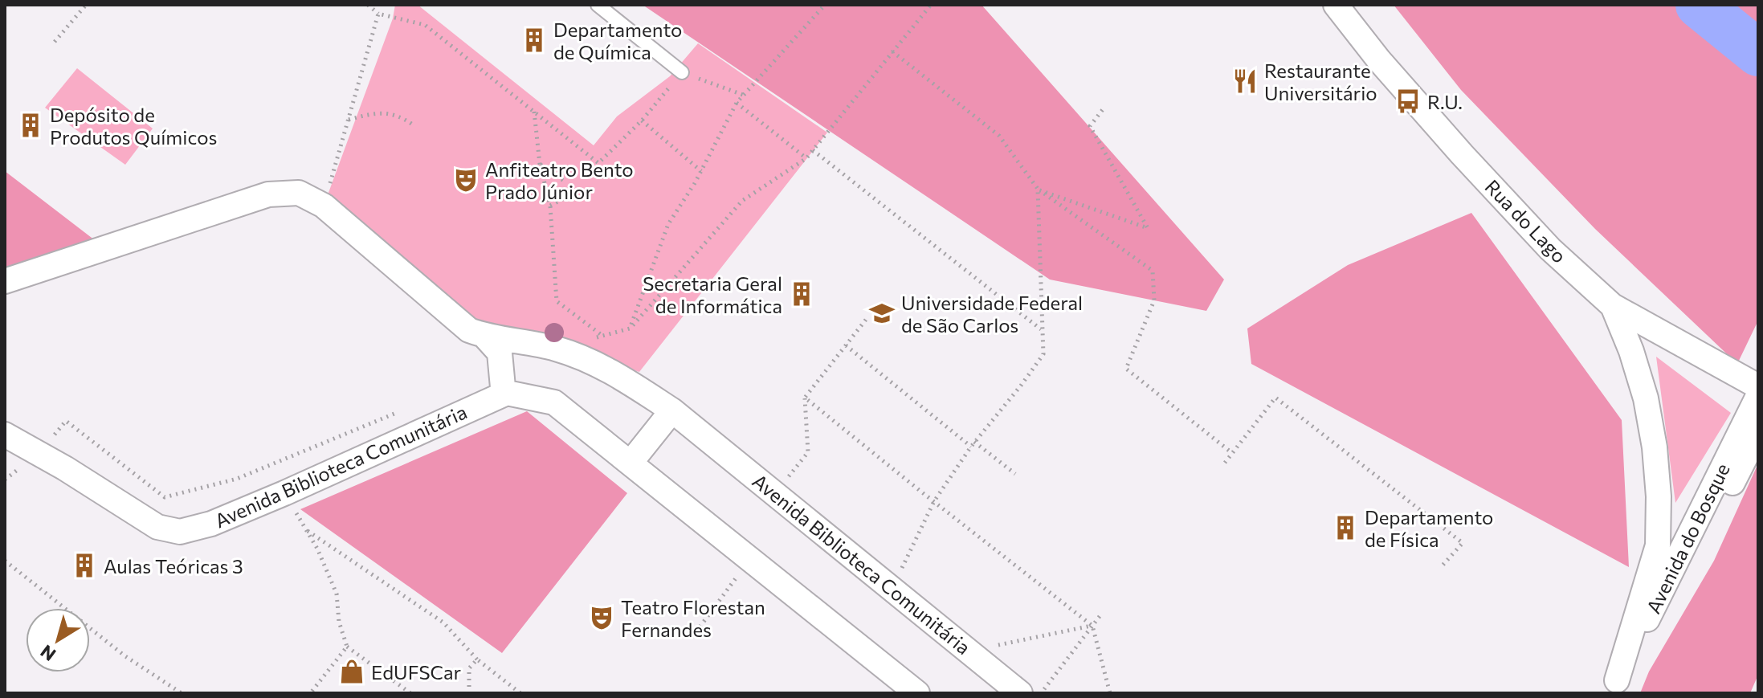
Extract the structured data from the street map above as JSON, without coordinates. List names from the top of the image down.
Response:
{
  "streets": {
    "street": ["Rua do Lago", "Avenida Biblioteca Comunitária", "Avenida do Bosque"]
  },
  "crossings": [
    ["Rua do Lago", "Avenida do Bosque"]
  ],
  "places": {
    "building": [
      "Departamento de Química",
      "Depósito de Produtos Químicos",
      "Secretaria Geral de Informática",
      "Departamento de Física",
      "Aulas Teóricas 3"
    ],
    "restaurant": ["Restaurante Universitário"],
    "bus stop": ["R.U."],
    "theatre": ["Anfiteatro Bento Prado Júnior", "Teatro Florestan Fernandes"],
    "school or university": ["Universidade Federal de São Carlos"],
    "shop": ["EdUFSCar"]
  },
  "north": "bottom left"
}
